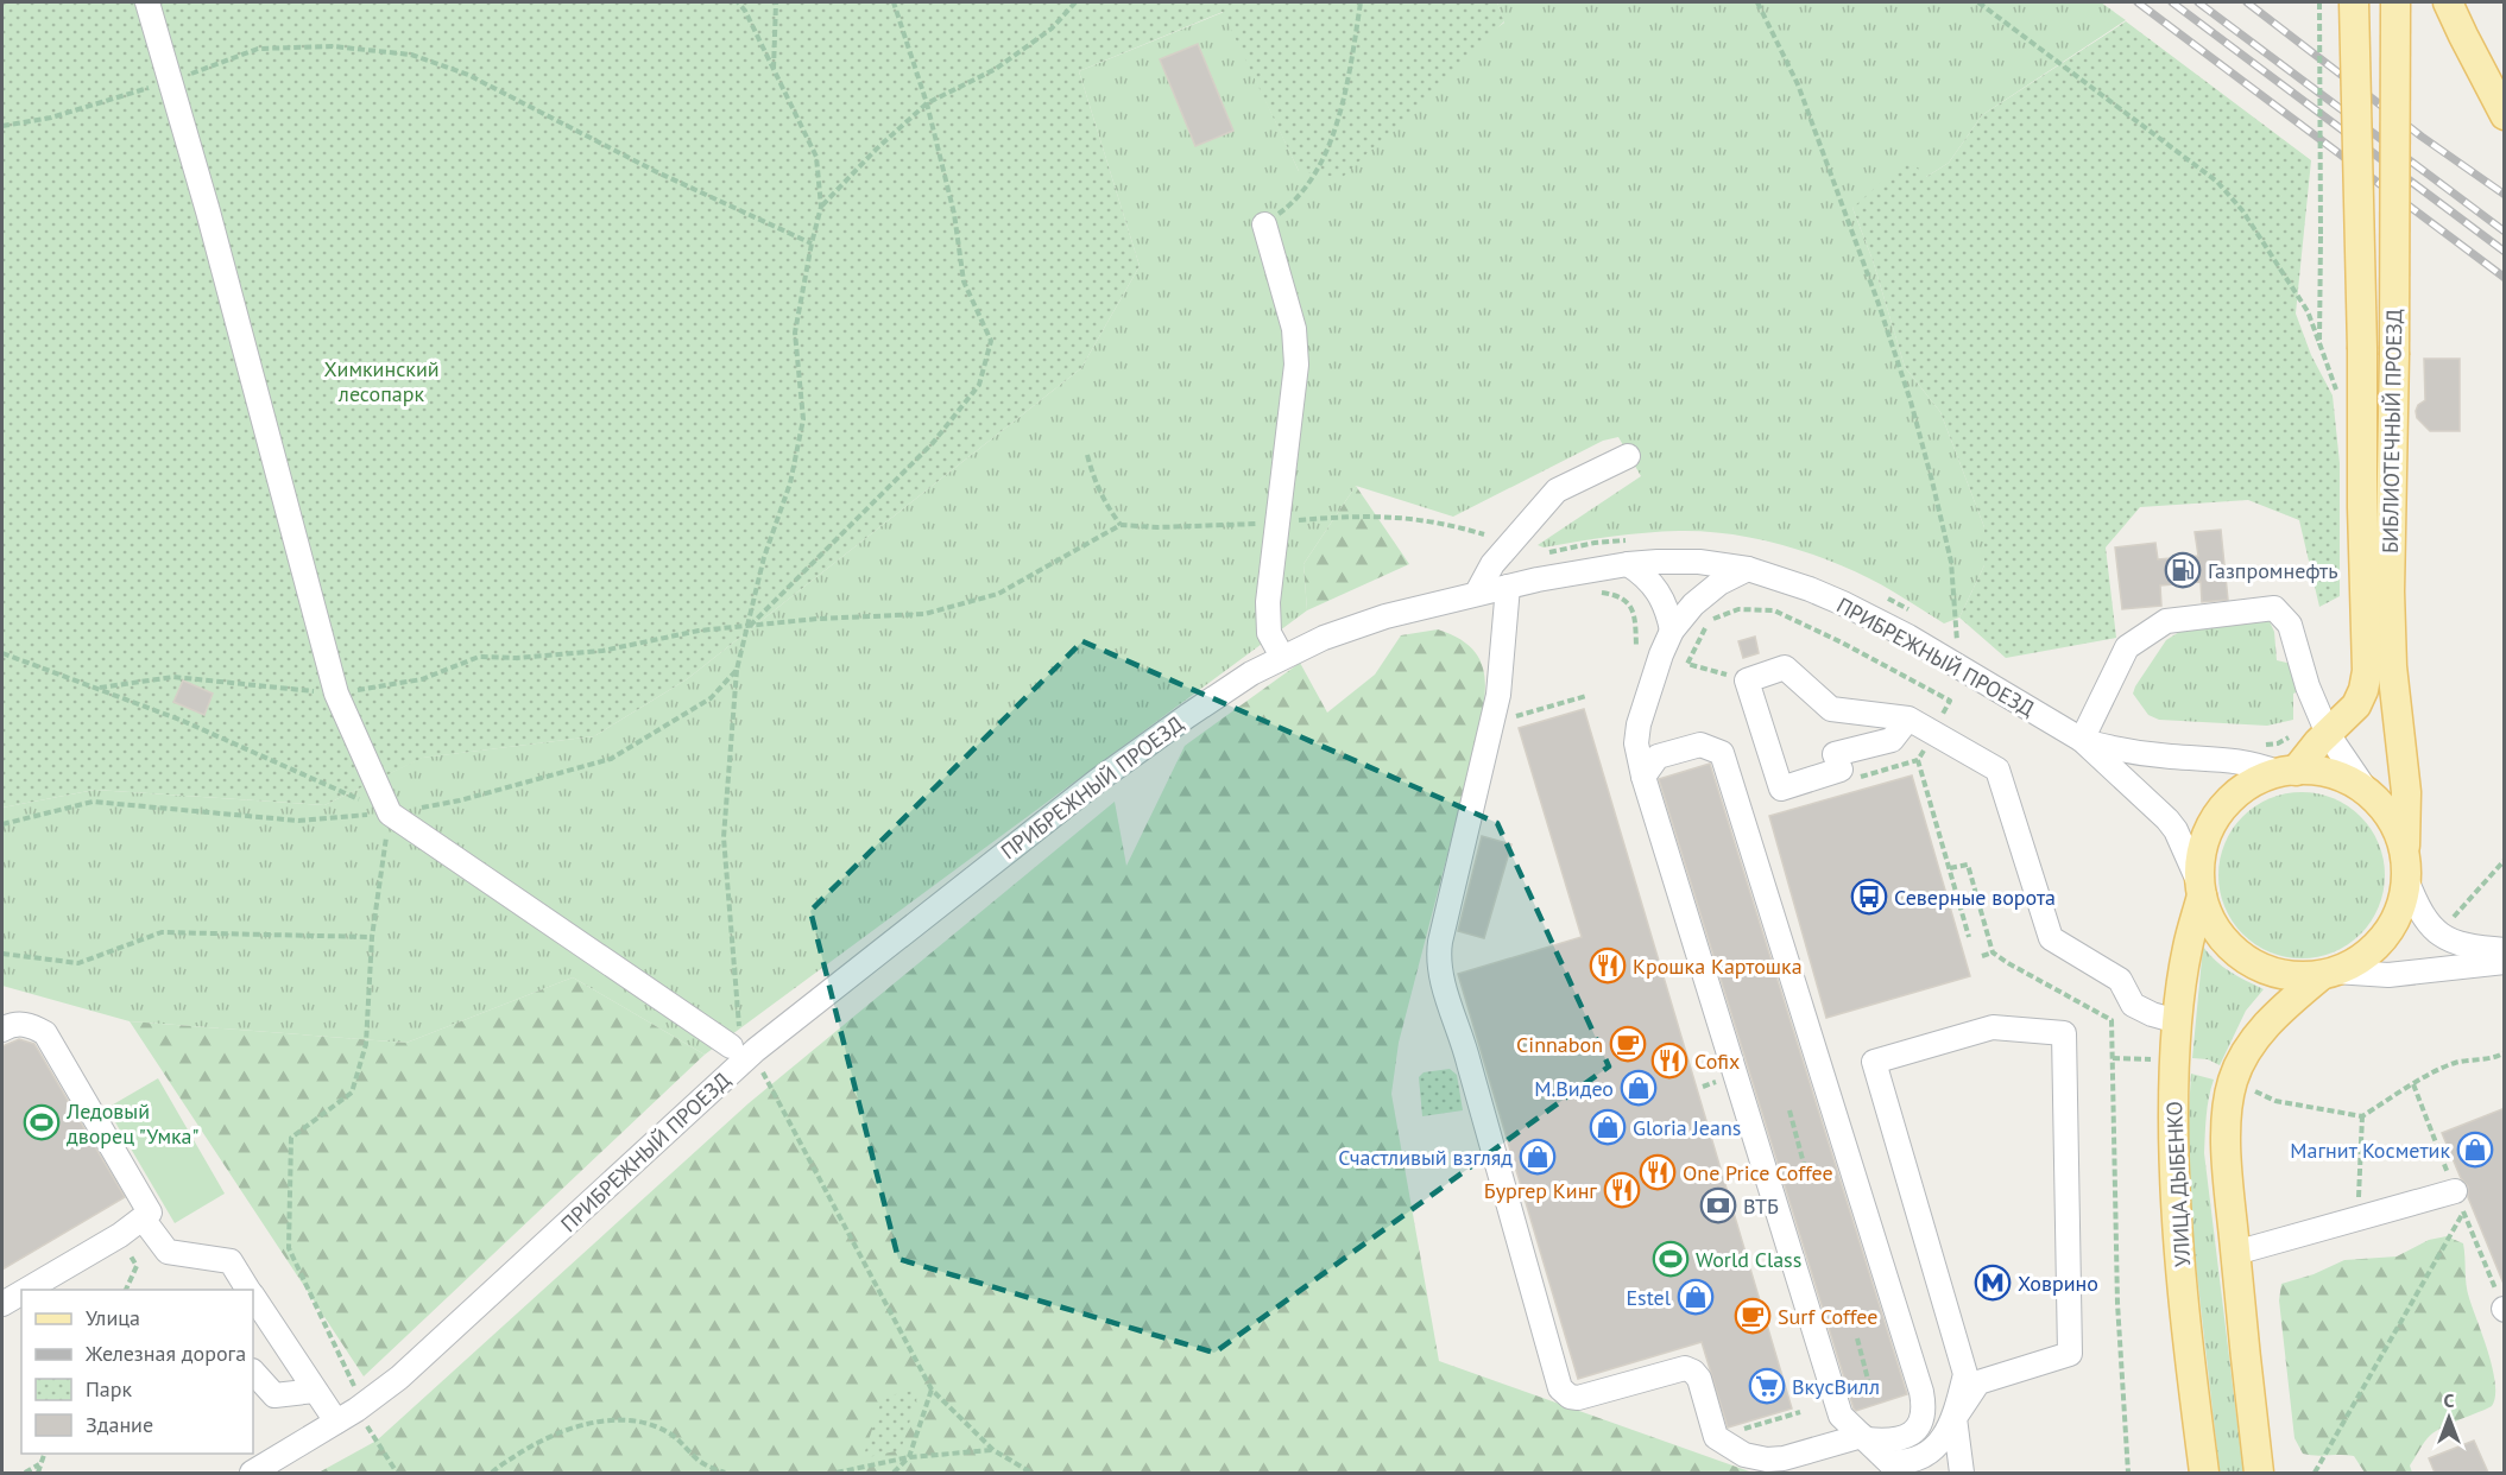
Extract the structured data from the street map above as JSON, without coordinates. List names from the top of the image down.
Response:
{
  "streets": {
    "main road": ["БИБЛИОТЕЧНЫЙ ПРОЕЗД", "УЛИЦА ДЫБЕНКО"],
    "street": ["ПРИБРЕЖНЫЙ ПРОЕЗД"]
  },
  "crossings": [
    ["БИБЛИОТЕЧНЫЙ ПРОЕЗД", "ПРИБРЕЖНЫЙ ПРОЕЗД"],
    ["БИБЛИОТЕЧНЫЙ ПРОЕЗД", "УЛИЦА ДЫБЕНКО"],
    ["ПРИБРЕЖНЫЙ ПРОЕЗД", "УЛИЦА ДЫБЕНКО"]
  ],
  "parks": ["Химкинский лесопарк"],
  "places": {
    "fuel station": ["Газпромнефть"],
    "bus stop": ["Северные ворота"],
    "restaurant": [
      "Крошка Картошка",
      "Cofix",
      "One Price Coffee",
      "Бургер Кинг"
    ],
    "cafe": ["Cinnabon", "Surf Coffee"],
    "shop": [
      "М.Видео",
      "Gloria Jeans",
      "Магнит Косметик",
      "Счастливый взгляд",
      "Estel"
    ],
    "sports": ["Ледовый дворец \"Умка\"", "World Class"],
    "bank": ["ВТБ"],
    "metro station": ["Ховрино"],
    "supermarket": ["ВкусВилл"]
  },
  "legend": [
    "Улица",
    "Железная дорога",
    "Парк",
    "Здание"
  ],
  "north": "top"
}
